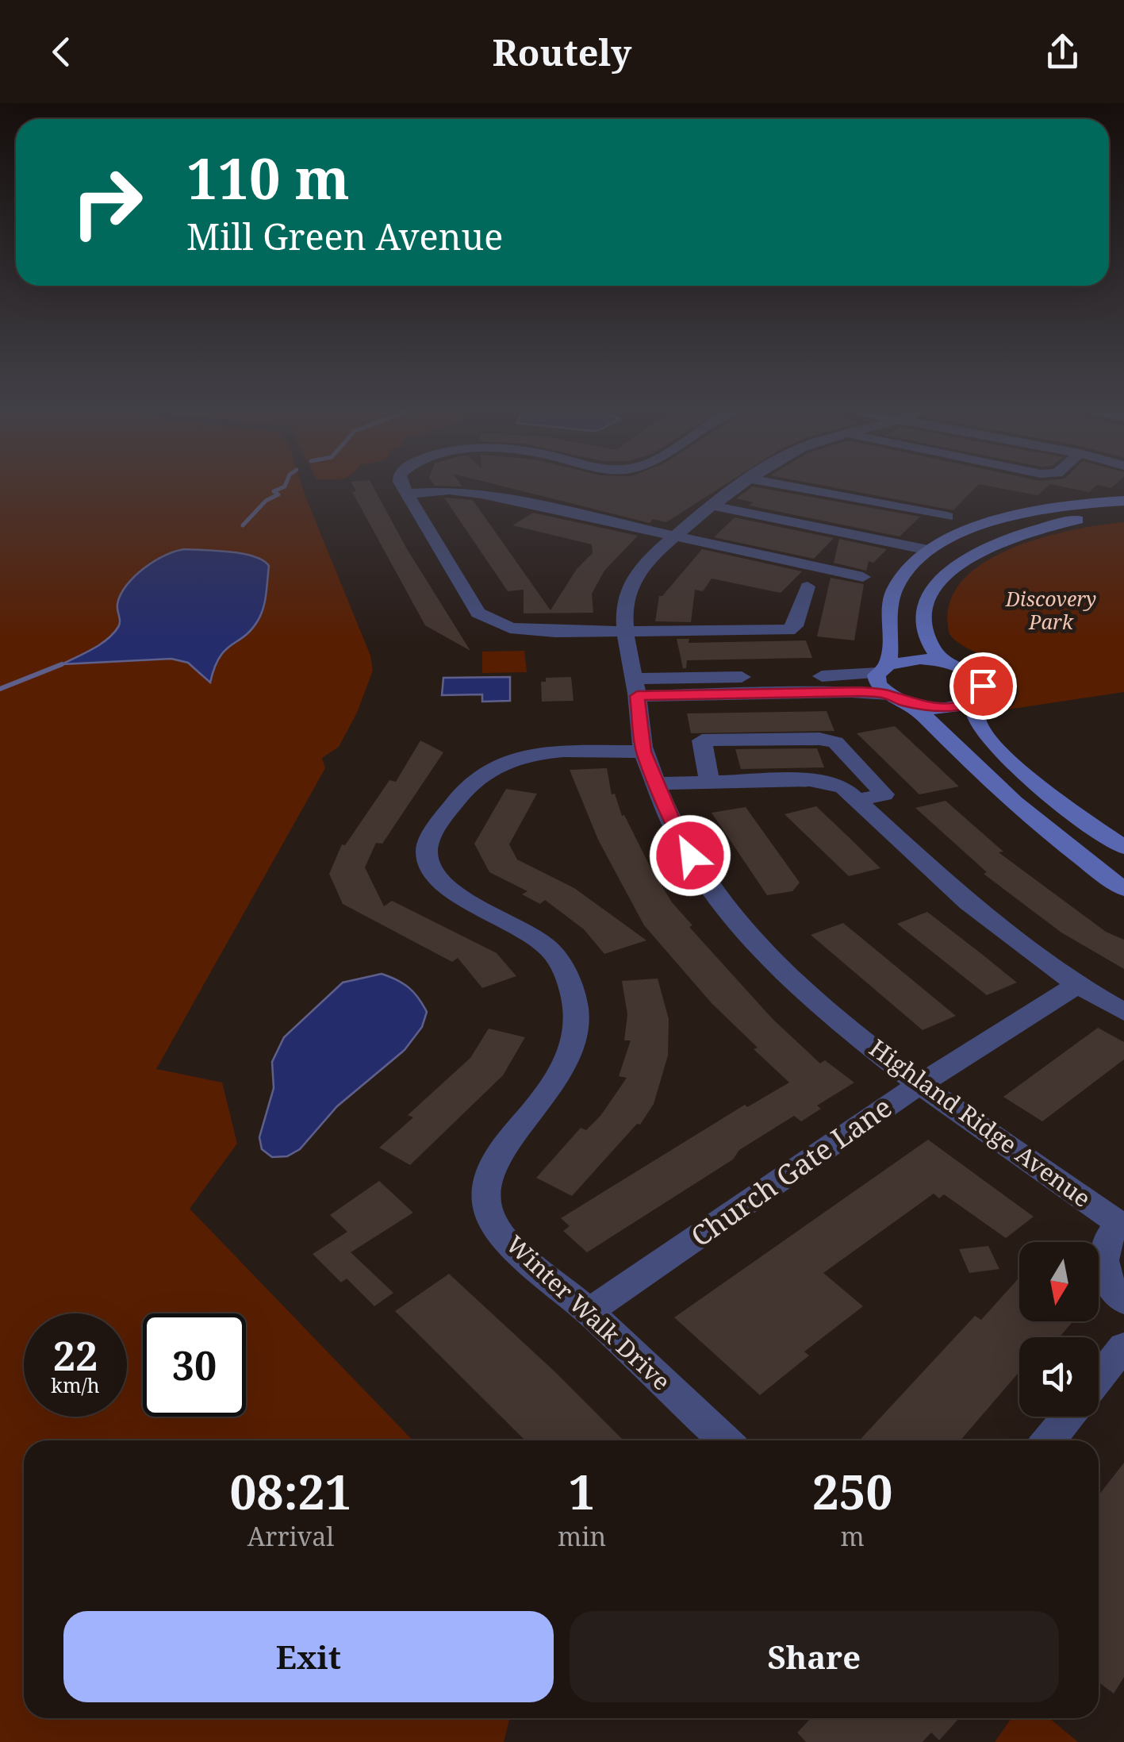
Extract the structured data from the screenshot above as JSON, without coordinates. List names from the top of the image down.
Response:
{
  "streets": {
    "street": ["Highland Ridge Avenue", "Church Gate Lane", "Winter Walk Drive"]
  },
  "crossings": [
    ["Highland Ridge Avenue", "Church Gate Lane"],
    ["Highland Ridge Avenue", "Winter Walk Drive"],
    ["Church Gate Lane", "Winter Walk Drive"]
  ],
  "parks": ["Discovery Park"],
  "north": "bottom",
  "page": {
    "header": "Routely",
    "turn": ["110 m", "Mill Green Avenue"],
    "speed": "22 km/h",
    "limit": "30",
    "eta": [
      "08:21",
      "Arrival",
      "1",
      "min",
      "250",
      "m"
    ],
    "buttons": ["Exit", "Share"]
  }
}
